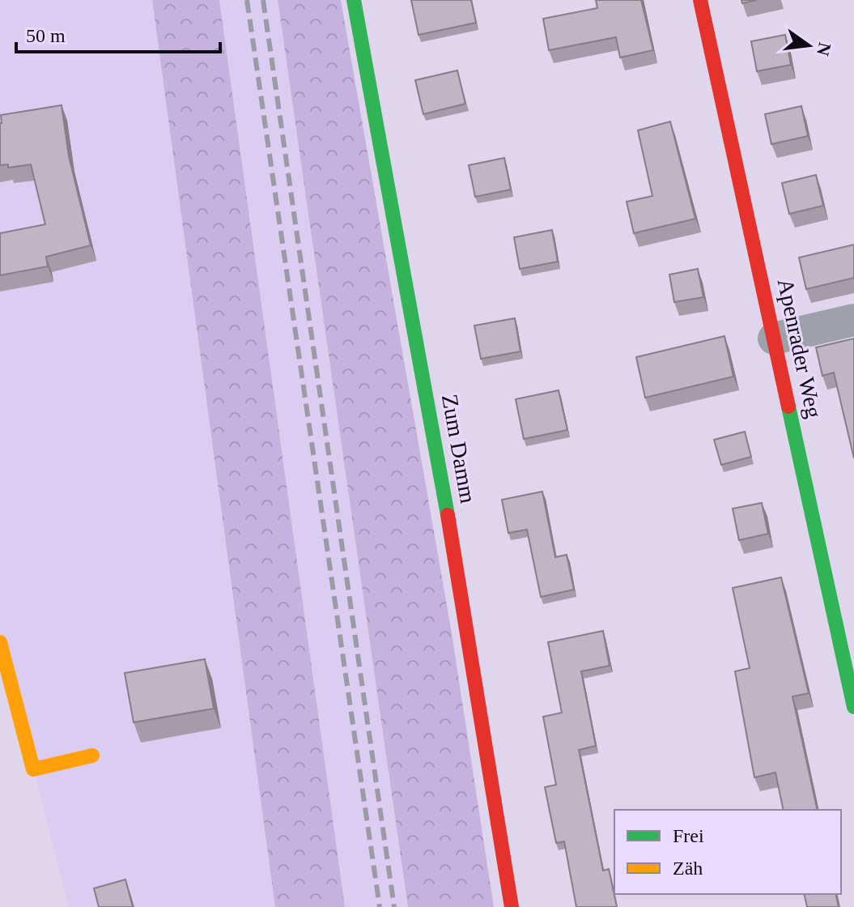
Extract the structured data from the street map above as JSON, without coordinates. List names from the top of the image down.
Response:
{
  "streets": {
    "street": ["Apenrader Weg", "Zum Damm"]
  },
  "legend": ["Frei", "Zäh"],
  "scale_bar": "50 m",
  "north": "right"
}
